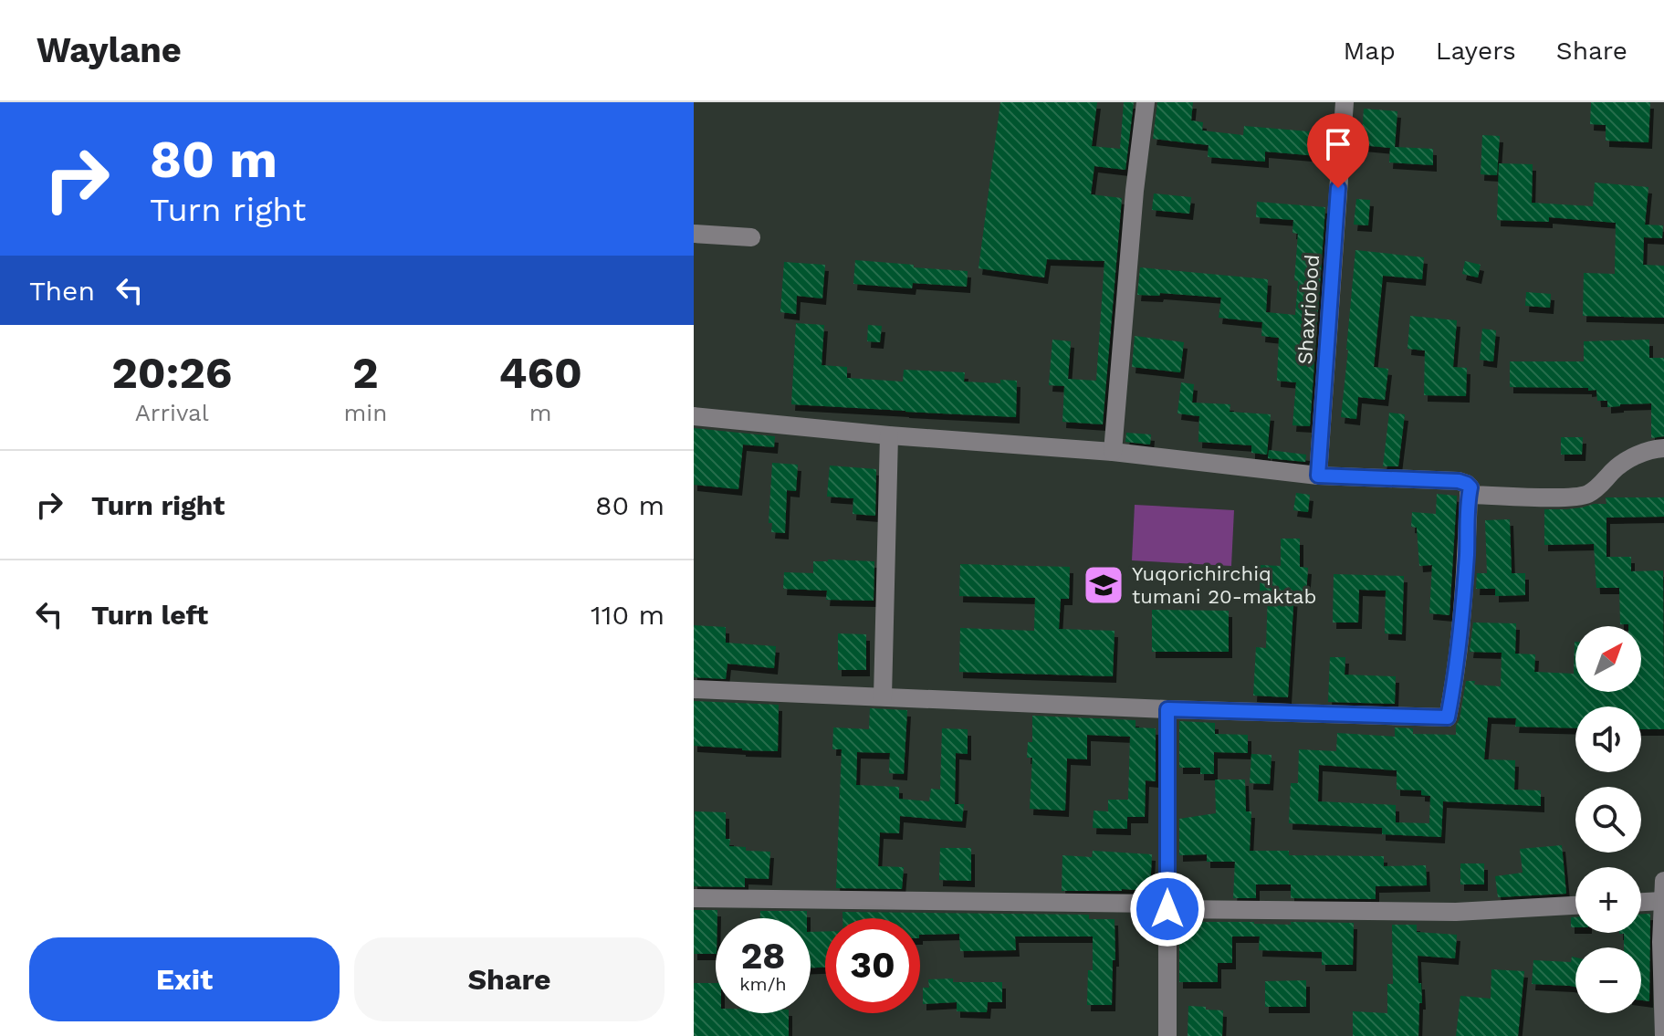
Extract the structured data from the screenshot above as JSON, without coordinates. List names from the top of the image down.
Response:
{
  "streets": {
    "street": ["Shaxriobod"]
  },
  "places": {
    "school or university": ["Yuqorichirchiq tumani 20-maktab"]
  },
  "north": "top right",
  "page": {
    "header": "Waylane",
    "nav": ["Map", "Layers", "Share"],
    "turn": ["80 m", "Turn right"],
    "then": "Then",
    "eta": [
      "20:26",
      "Arrival",
      "2",
      "min",
      "460",
      "m"
    ],
    "list": [
      {
        "name": "Turn right",
        "value": "80 m"
      },
      {
        "name": "Turn left",
        "value": "110 m"
      }
    ],
    "map_buttons": ["+", "−"],
    "speed": "28 km/h",
    "limit": "30",
    "buttons": ["Exit", "Share"]
  }
}
